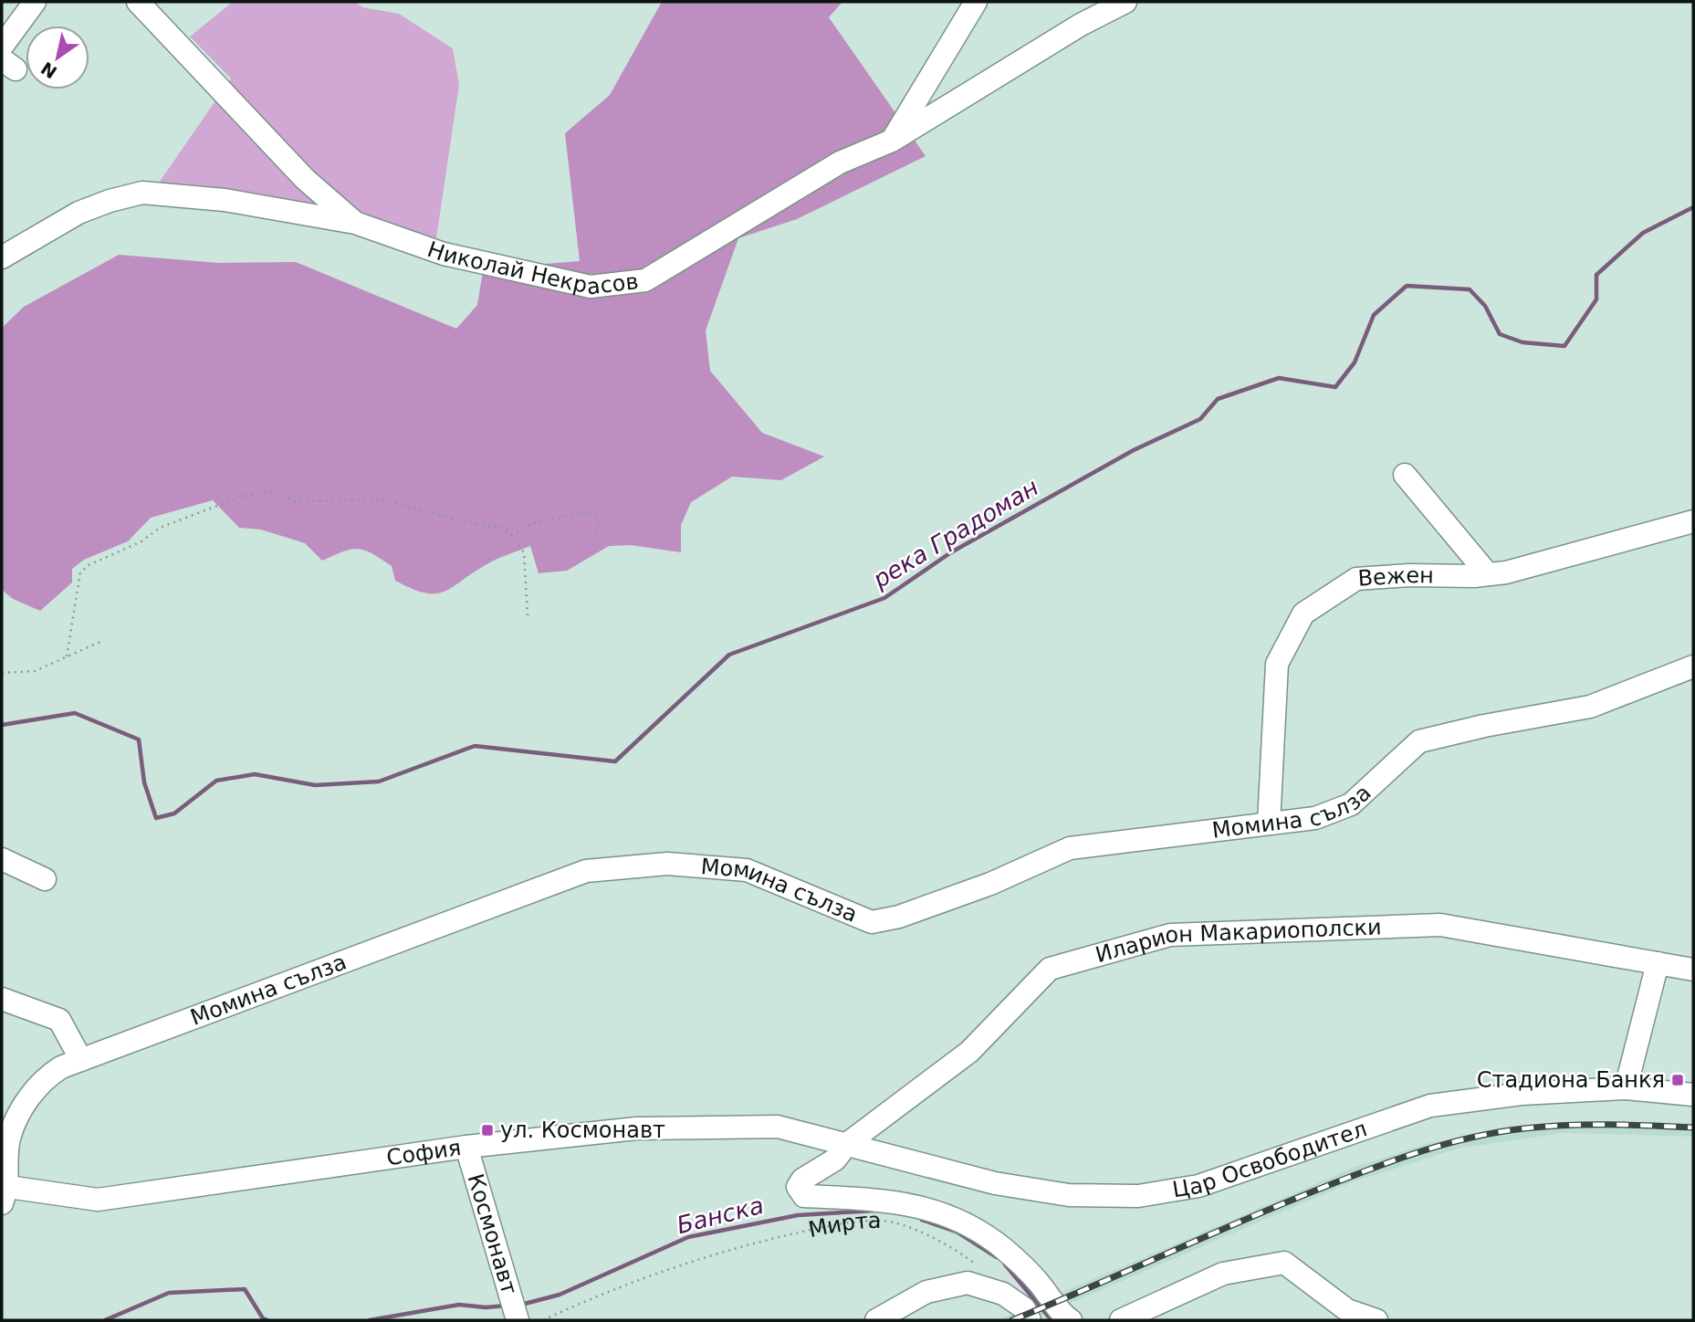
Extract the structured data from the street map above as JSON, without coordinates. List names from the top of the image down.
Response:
{
  "streets": {
    "street": [
      "Николай Некрасов",
      "Вежен",
      "Момина сълза",
      "Иларион Макариополски",
      "София",
      "Цар Освободител",
      "Космонавт"
    ],
    "path": ["Мирта"]
  },
  "crossings": [
    ["Вежен", "Момина сълза"],
    ["Момина сълза", "София"],
    ["Иларион Макариополски", "София"],
    ["Иларион Макариополски", "Цар Освободител"],
    ["София", "Цар Освободител"],
    ["София", "Космонавт"]
  ],
  "water": ["река Градоман", "Банска"],
  "places": {
    "transit": ["Стадиона Банкя", "ул. Космонавт"]
  },
  "north": "bottom left"
}
